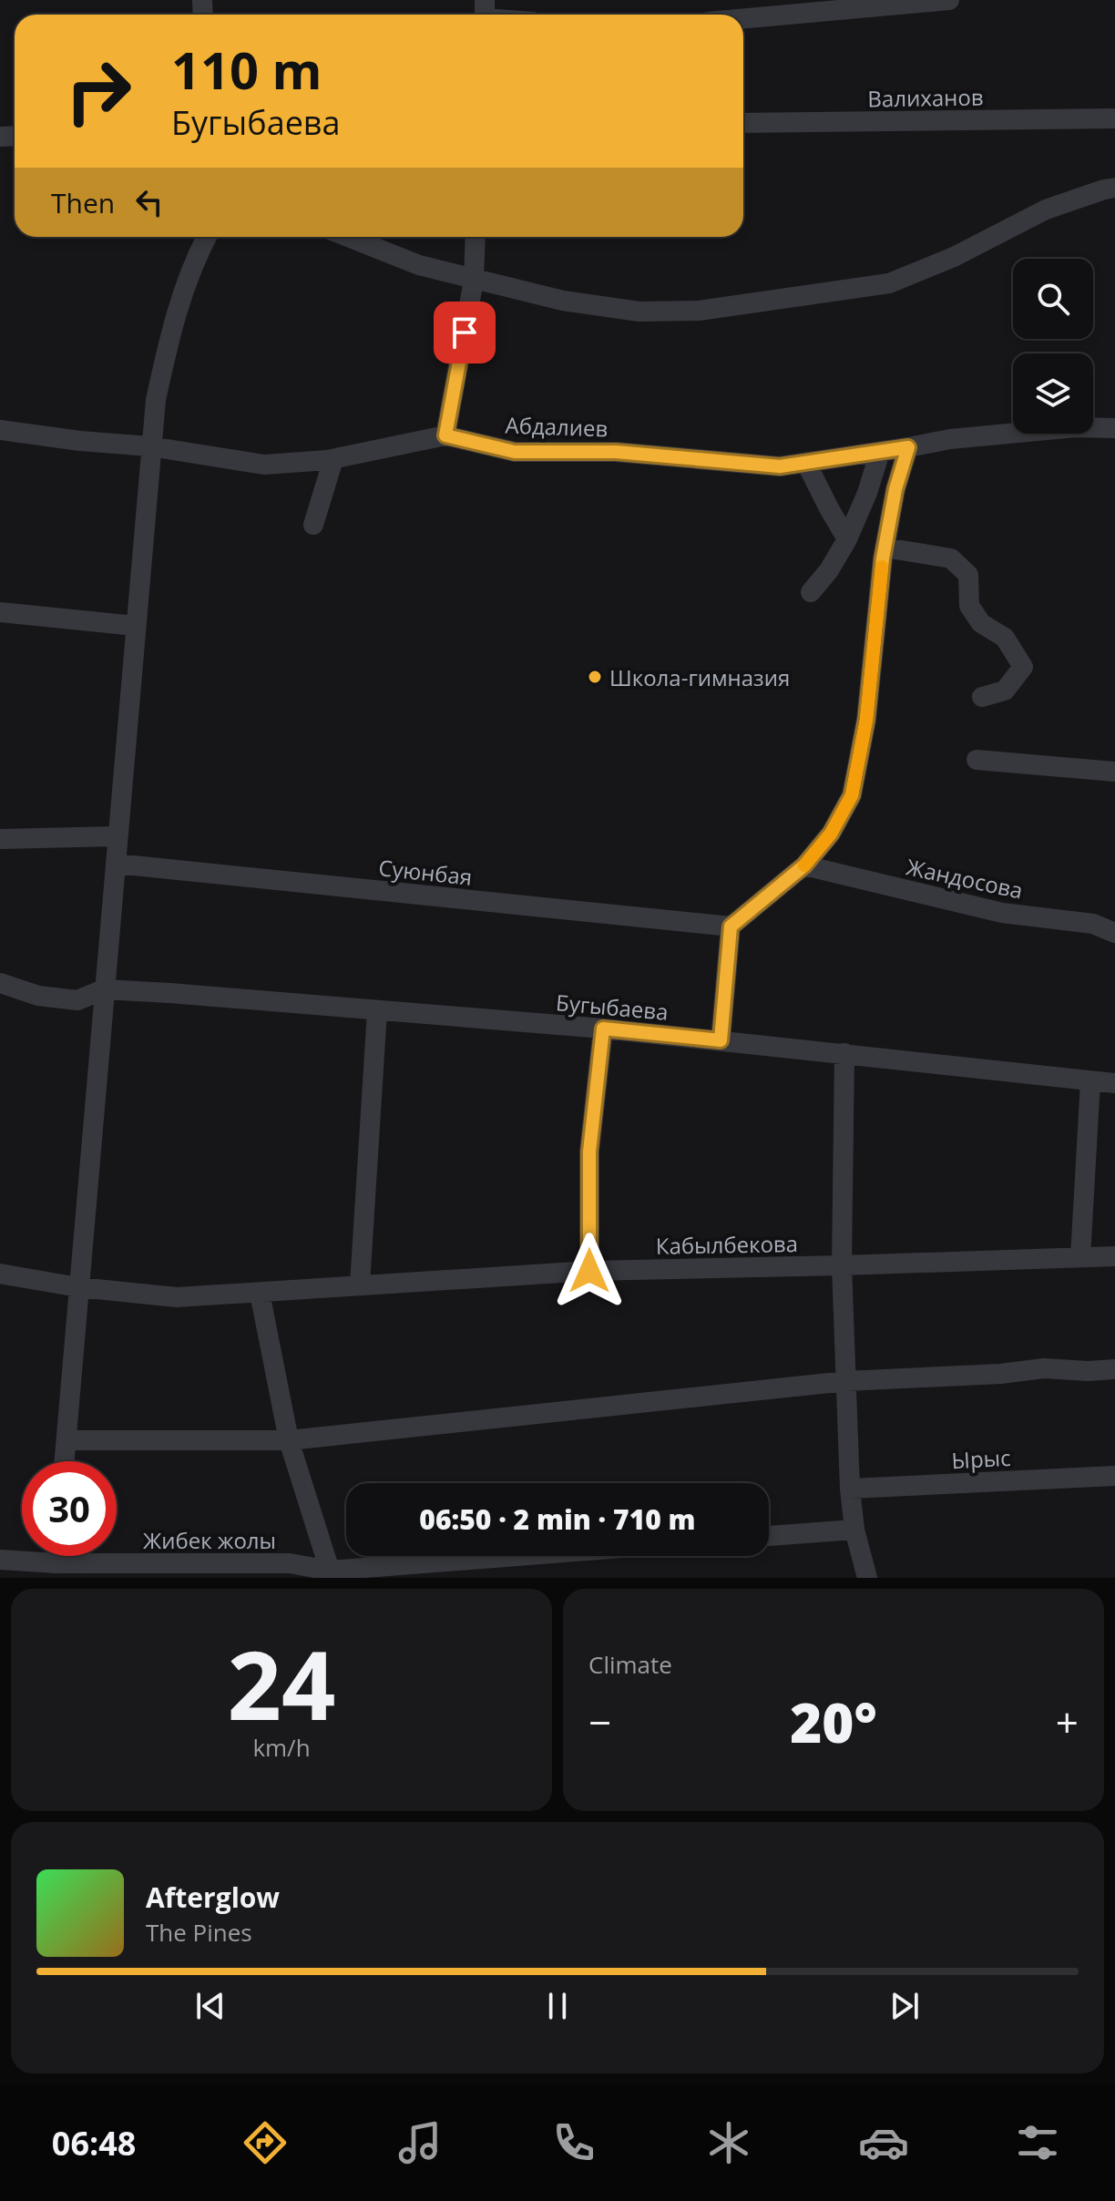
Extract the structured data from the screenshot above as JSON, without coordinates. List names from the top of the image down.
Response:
{
  "streets": {
    "street": [
      "Валиханов",
      "Абдалиев",
      "Суюнбая",
      "Жандосова",
      "Бугыбаева",
      "Кабылбекова",
      "Ырыс",
      "Жибек жолы"
    ]
  },
  "places": ["Школа-гимназия"],
  "page": {
    "turn": ["110 m", "Бугыбаева"],
    "then": "Then",
    "limit": "30",
    "trip": "06:50 · 2 min · 710 m",
    "tile": [
      ["24", "km/h"],
      "Climate"
    ],
    "heat": ["−", "20°", "+"],
    "song": ["Afterglow", "The Pines"],
    "tabs": "06:48"
  }
}
